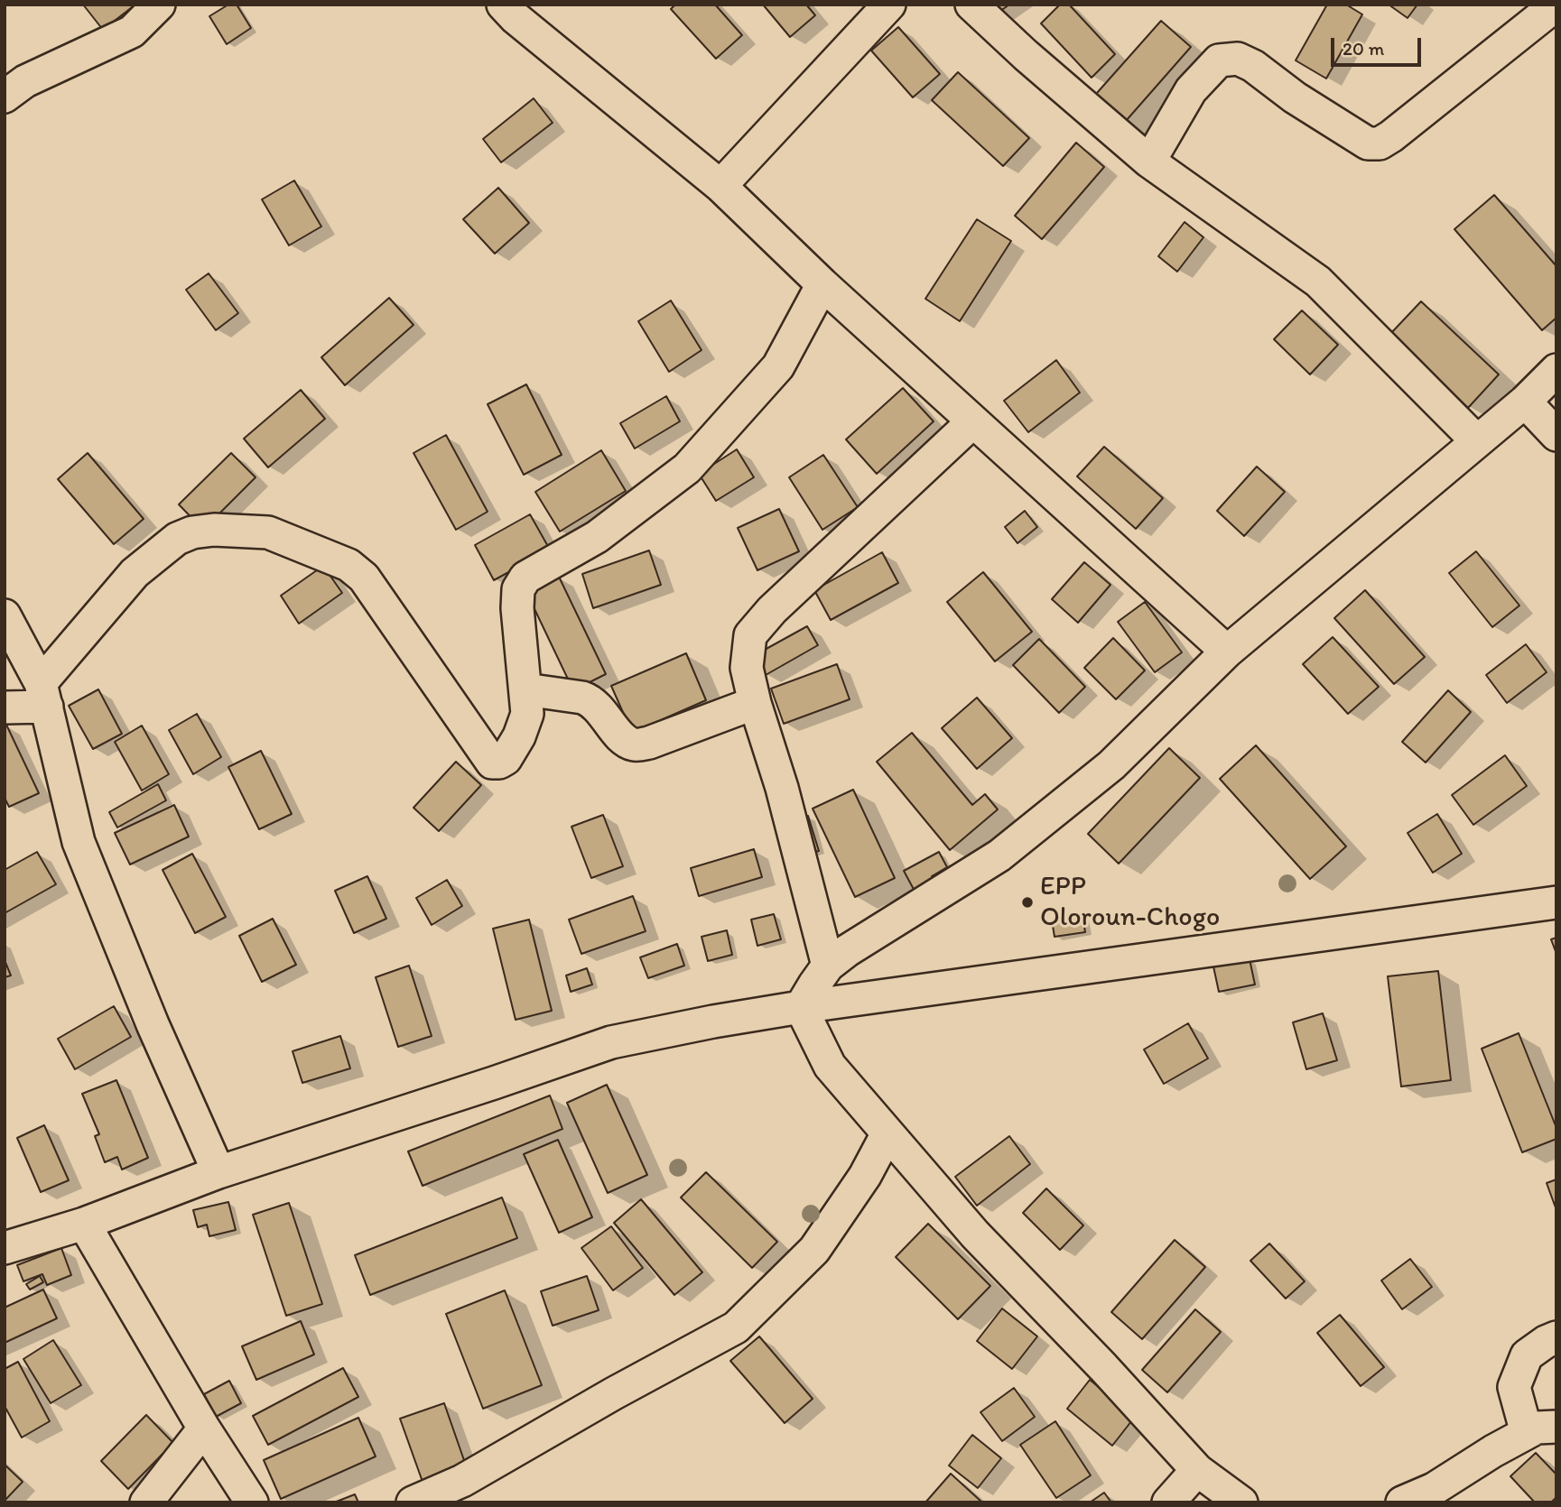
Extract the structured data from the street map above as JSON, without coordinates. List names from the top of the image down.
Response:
{
  "places": ["EPP Oloroun-Chogo"],
  "scale_bar": "20 m"
}
